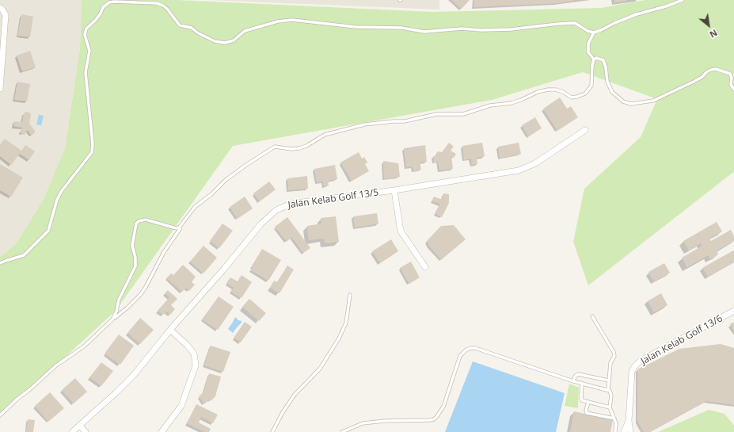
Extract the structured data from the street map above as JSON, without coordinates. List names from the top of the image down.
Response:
{
  "streets": {
    "street": ["Jalan Kelab Golf 13/5", "Jalan Kelab Golf 13/6"]
  },
  "north": "bottom right"
}
